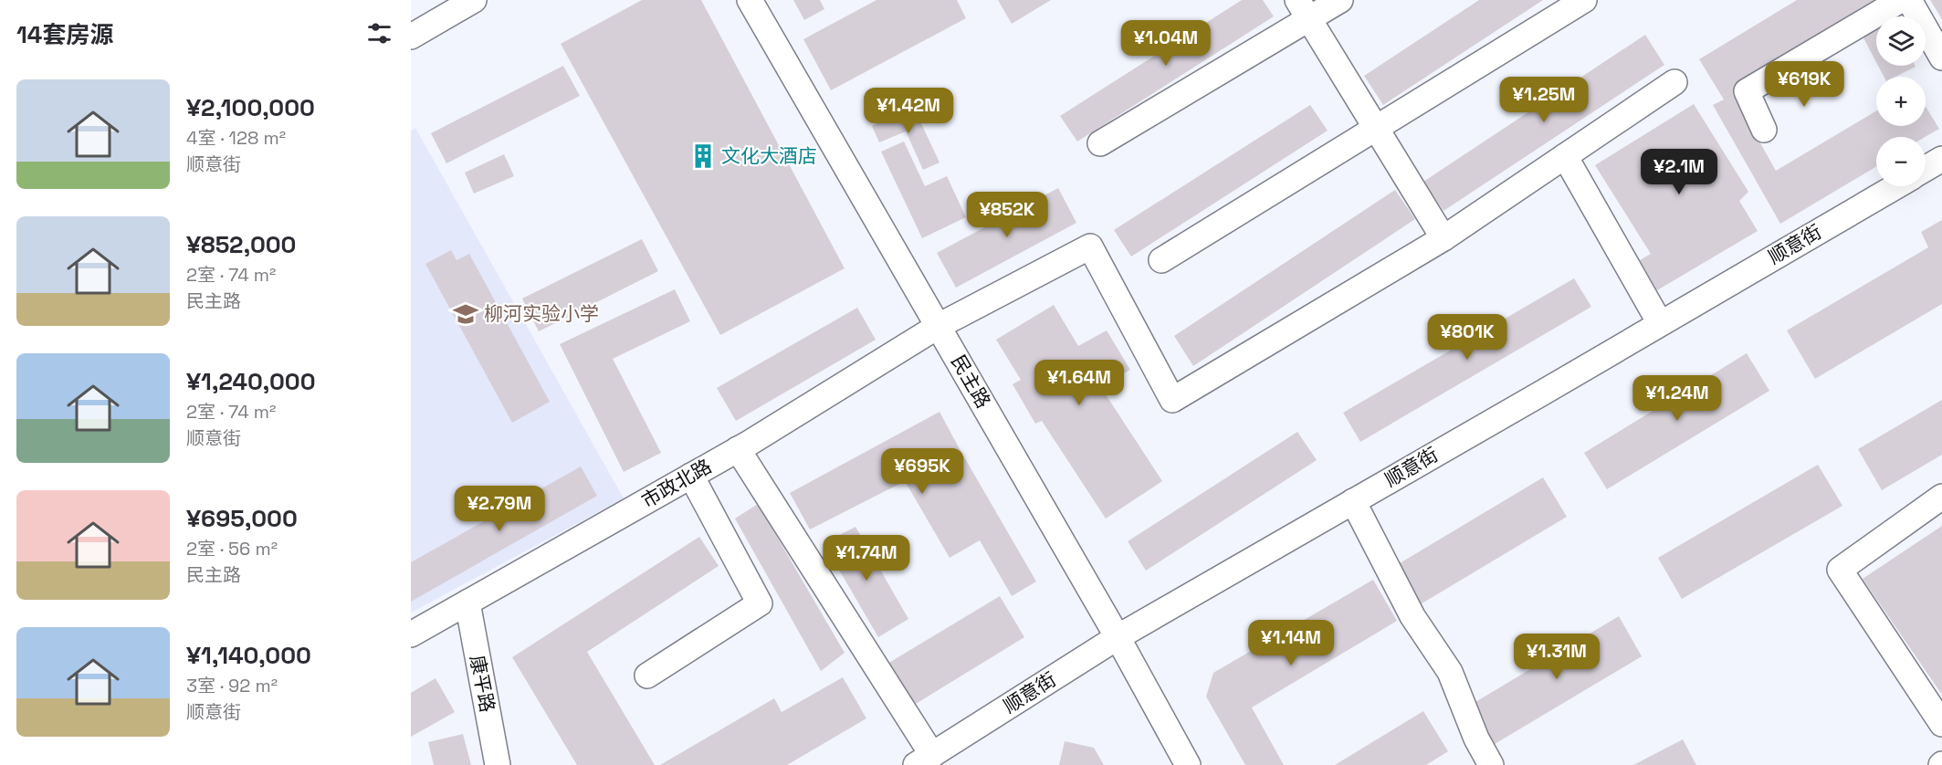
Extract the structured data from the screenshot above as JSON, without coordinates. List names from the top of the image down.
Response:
{
  "streets": {
    "street": [
      "顺意街",
      "民主路",
      "市政北路",
      "康平路"
    ]
  },
  "crossings": [
    ["顺意街", "民主路"],
    ["民主路", "市政北路"],
    ["市政北路", "康平路"]
  ],
  "places": {
    "building": ["文化大酒店"],
    "school or university": ["柳河实验小学"]
  },
  "page": {
    "heading": "14套房源",
    "map_buttons": ["+", "−"],
    "price": [
      "¥1.04M",
      "¥619K",
      "¥1.25M",
      "¥1.42M",
      "¥2.1M",
      "¥852K",
      "¥801K",
      "¥1.64M",
      "¥1.24M",
      "¥695K",
      "¥2.79M",
      "¥1.74M",
      "¥1.14M",
      "¥1.31M"
    ],
    "list": [
      {
        "name": "¥2,100,000",
        "note": "4室 · 128 m² · 顺意街"
      },
      {
        "name": "¥852,000",
        "note": "2室 · 74 m² · 民主路"
      },
      {
        "name": "¥1,240,000",
        "note": "2室 · 74 m² · 顺意街"
      },
      {
        "name": "¥695,000",
        "note": "2室 · 56 m² · 民主路"
      },
      {
        "name": "¥1,140,000",
        "note": "3室 · 92 m² · 顺意街"
      }
    ]
  }
}
